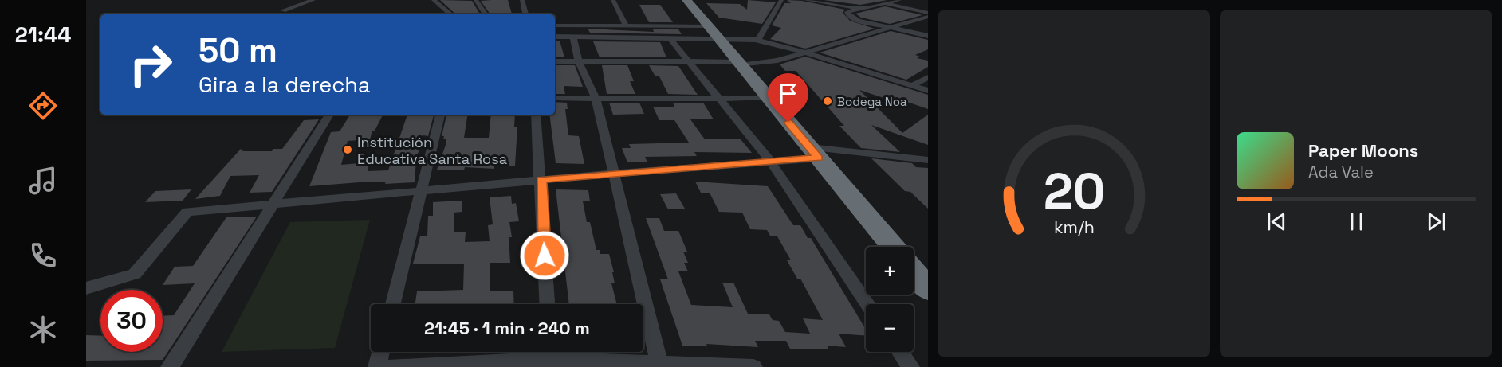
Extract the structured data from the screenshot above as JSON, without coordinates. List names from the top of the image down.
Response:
{
  "places": ["Bodega Noa", "Institución Educativa Santa Rosa"],
  "page": {
    "tabs": "21:44",
    "turn": ["50 m", "Gira a la derecha"],
    "song": ["Paper Moons", "Ada Vale"],
    "map_buttons": ["+", "−"],
    "limit": "30",
    "trip": "21:45 · 1 min · 240 m",
    "gauge": ["20", "km/h"]
  }
}
